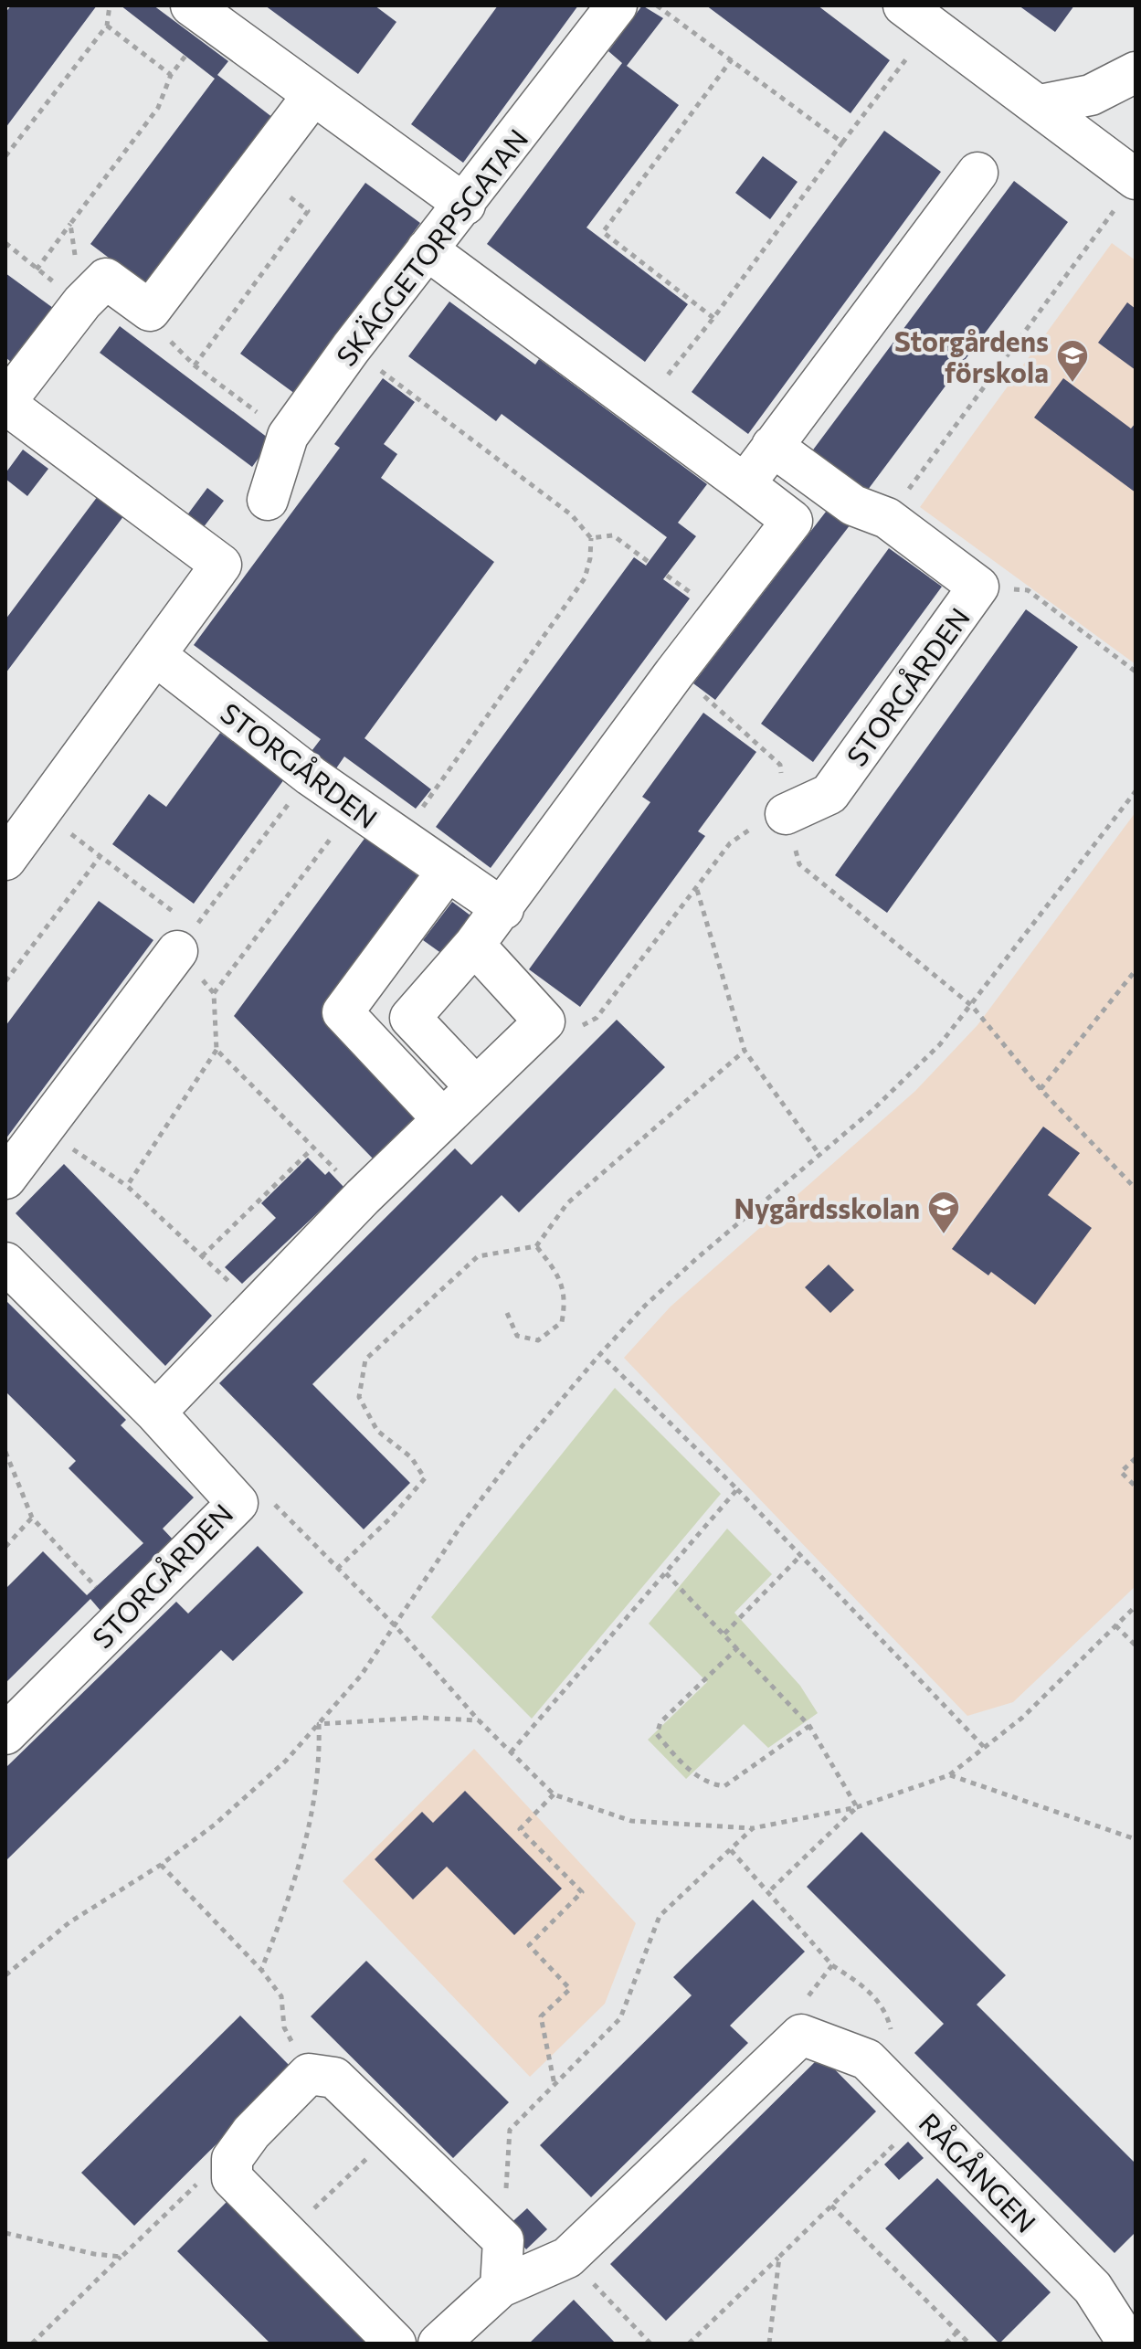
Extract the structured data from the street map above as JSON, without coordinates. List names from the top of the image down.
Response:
{
  "streets": {
    "street": ["SKÄGGETORPSGATAN", "STORGÅRDEN", "RÅGÅNGEN"]
  },
  "places": {
    "school or university": ["Storgårdens förskola", "Nygårdsskolan"]
  }
}
